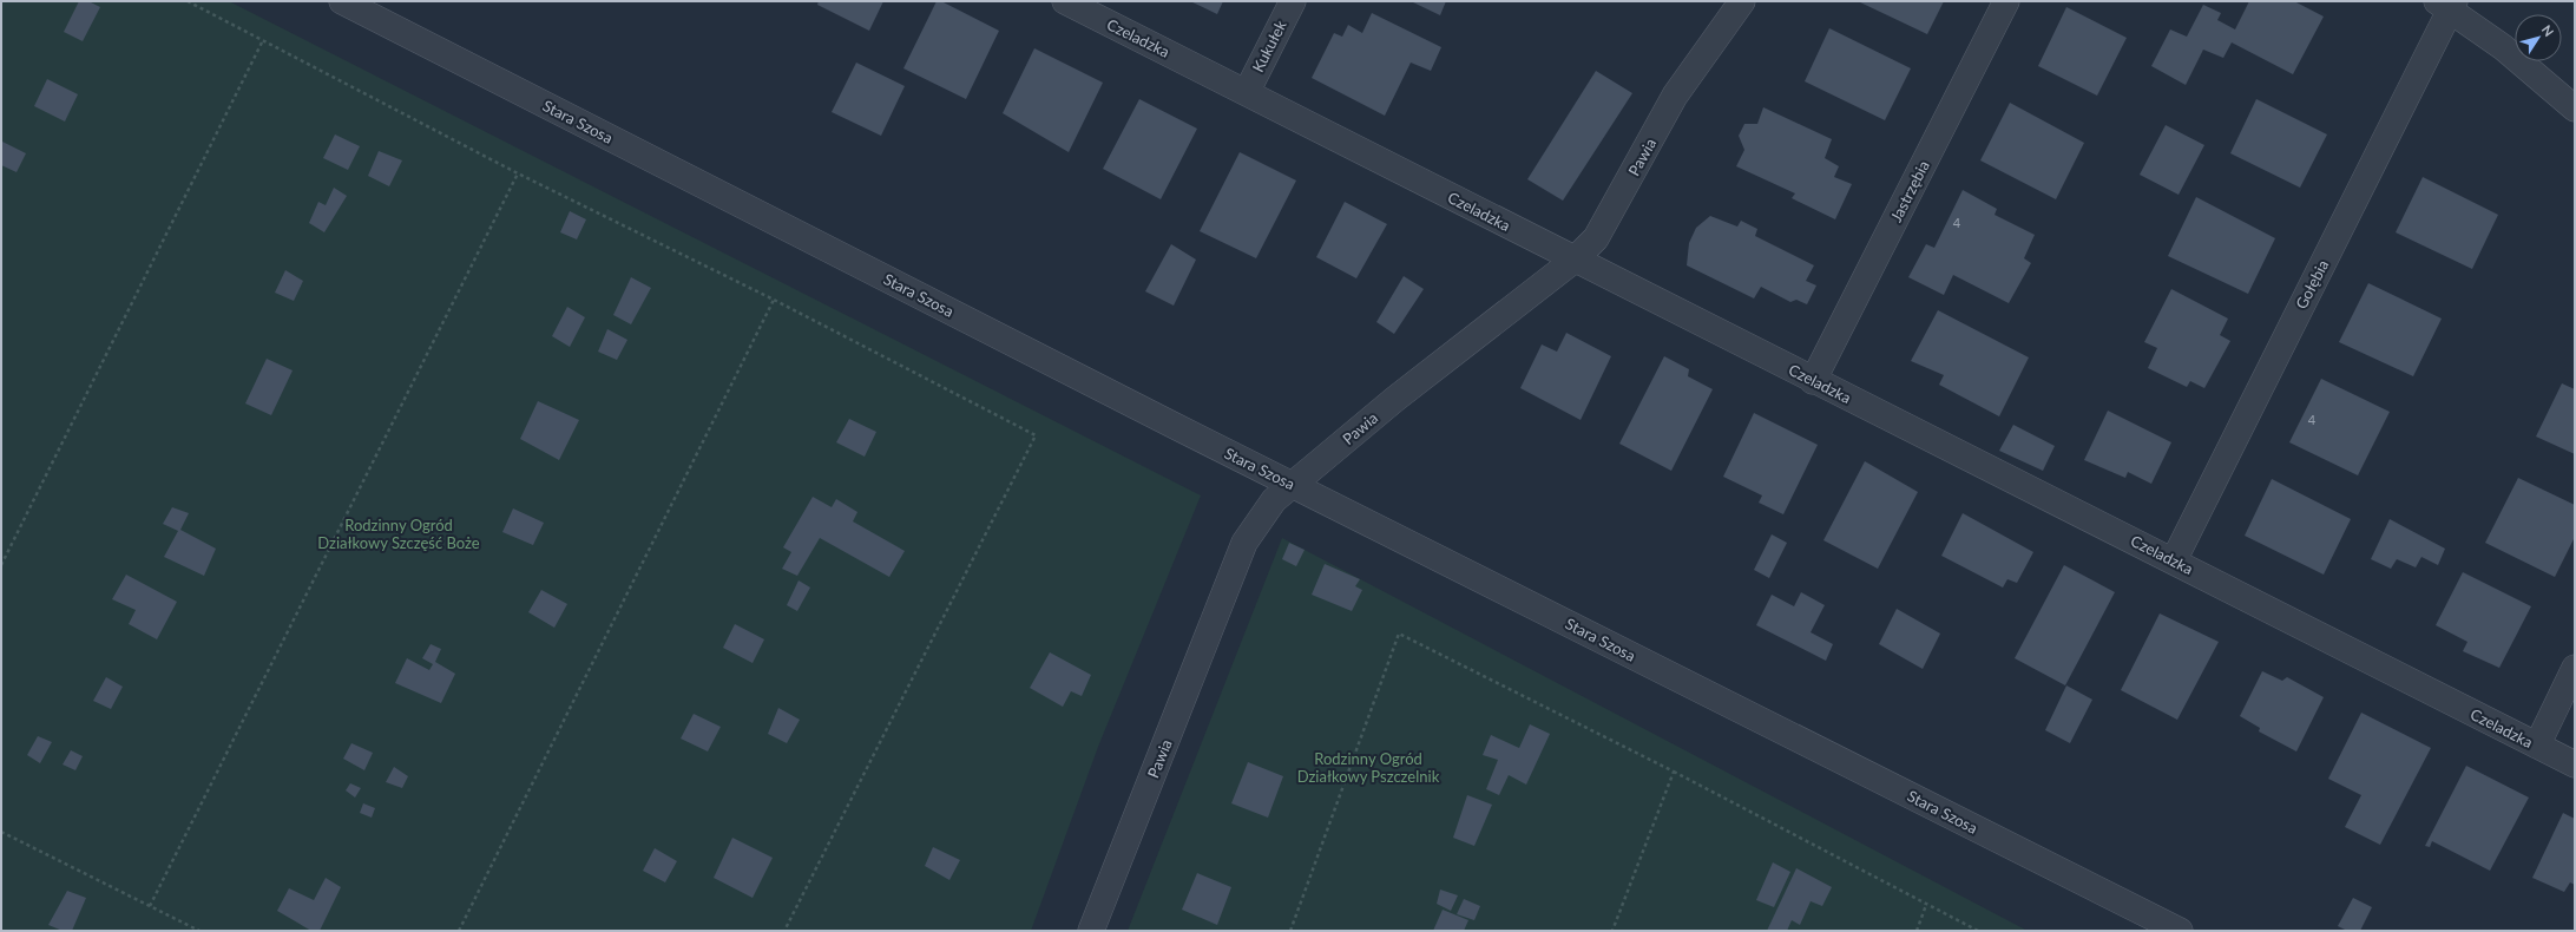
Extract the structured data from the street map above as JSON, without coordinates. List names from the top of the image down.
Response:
{
  "streets": {
    "street": [
      "Czeladzka",
      "Kukułek",
      "Stara Szosa",
      "Pawia",
      "Jastrzębia",
      "Gołębia"
    ]
  },
  "crossings": [
    ["Czeladzka", "Kukułek"],
    ["Czeladzka", "Pawia"],
    ["Czeladzka", "Jastrzębia"],
    ["Czeladzka", "Gołębia"],
    ["Stara Szosa", "Pawia"]
  ],
  "parks": ["Rodzinny Ogród Działkowy Szczęść Boże", "Rodzinny Ogród Działkowy Pszczelnik"],
  "house_numbers": ["4", "4"],
  "north": "top right"
}
